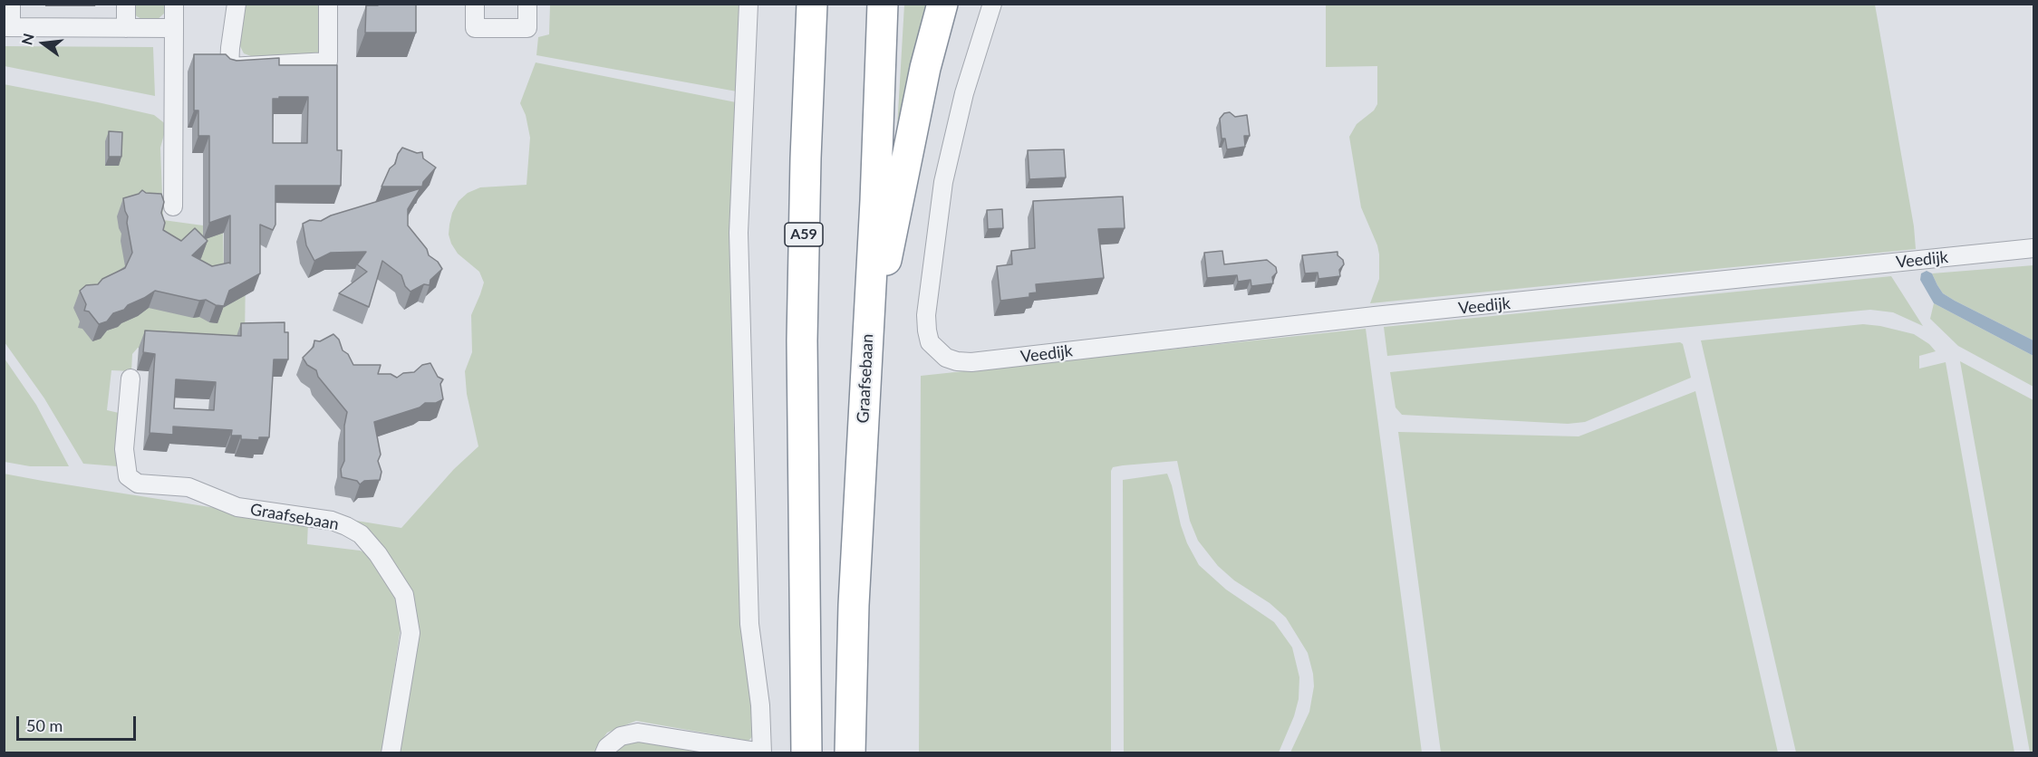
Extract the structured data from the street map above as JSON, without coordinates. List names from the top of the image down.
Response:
{
  "streets": {
    "highway": ["A59", "Graafsebaan"],
    "street": ["Veedijk"]
  },
  "scale_bar": "50 m",
  "north": "left"
}
